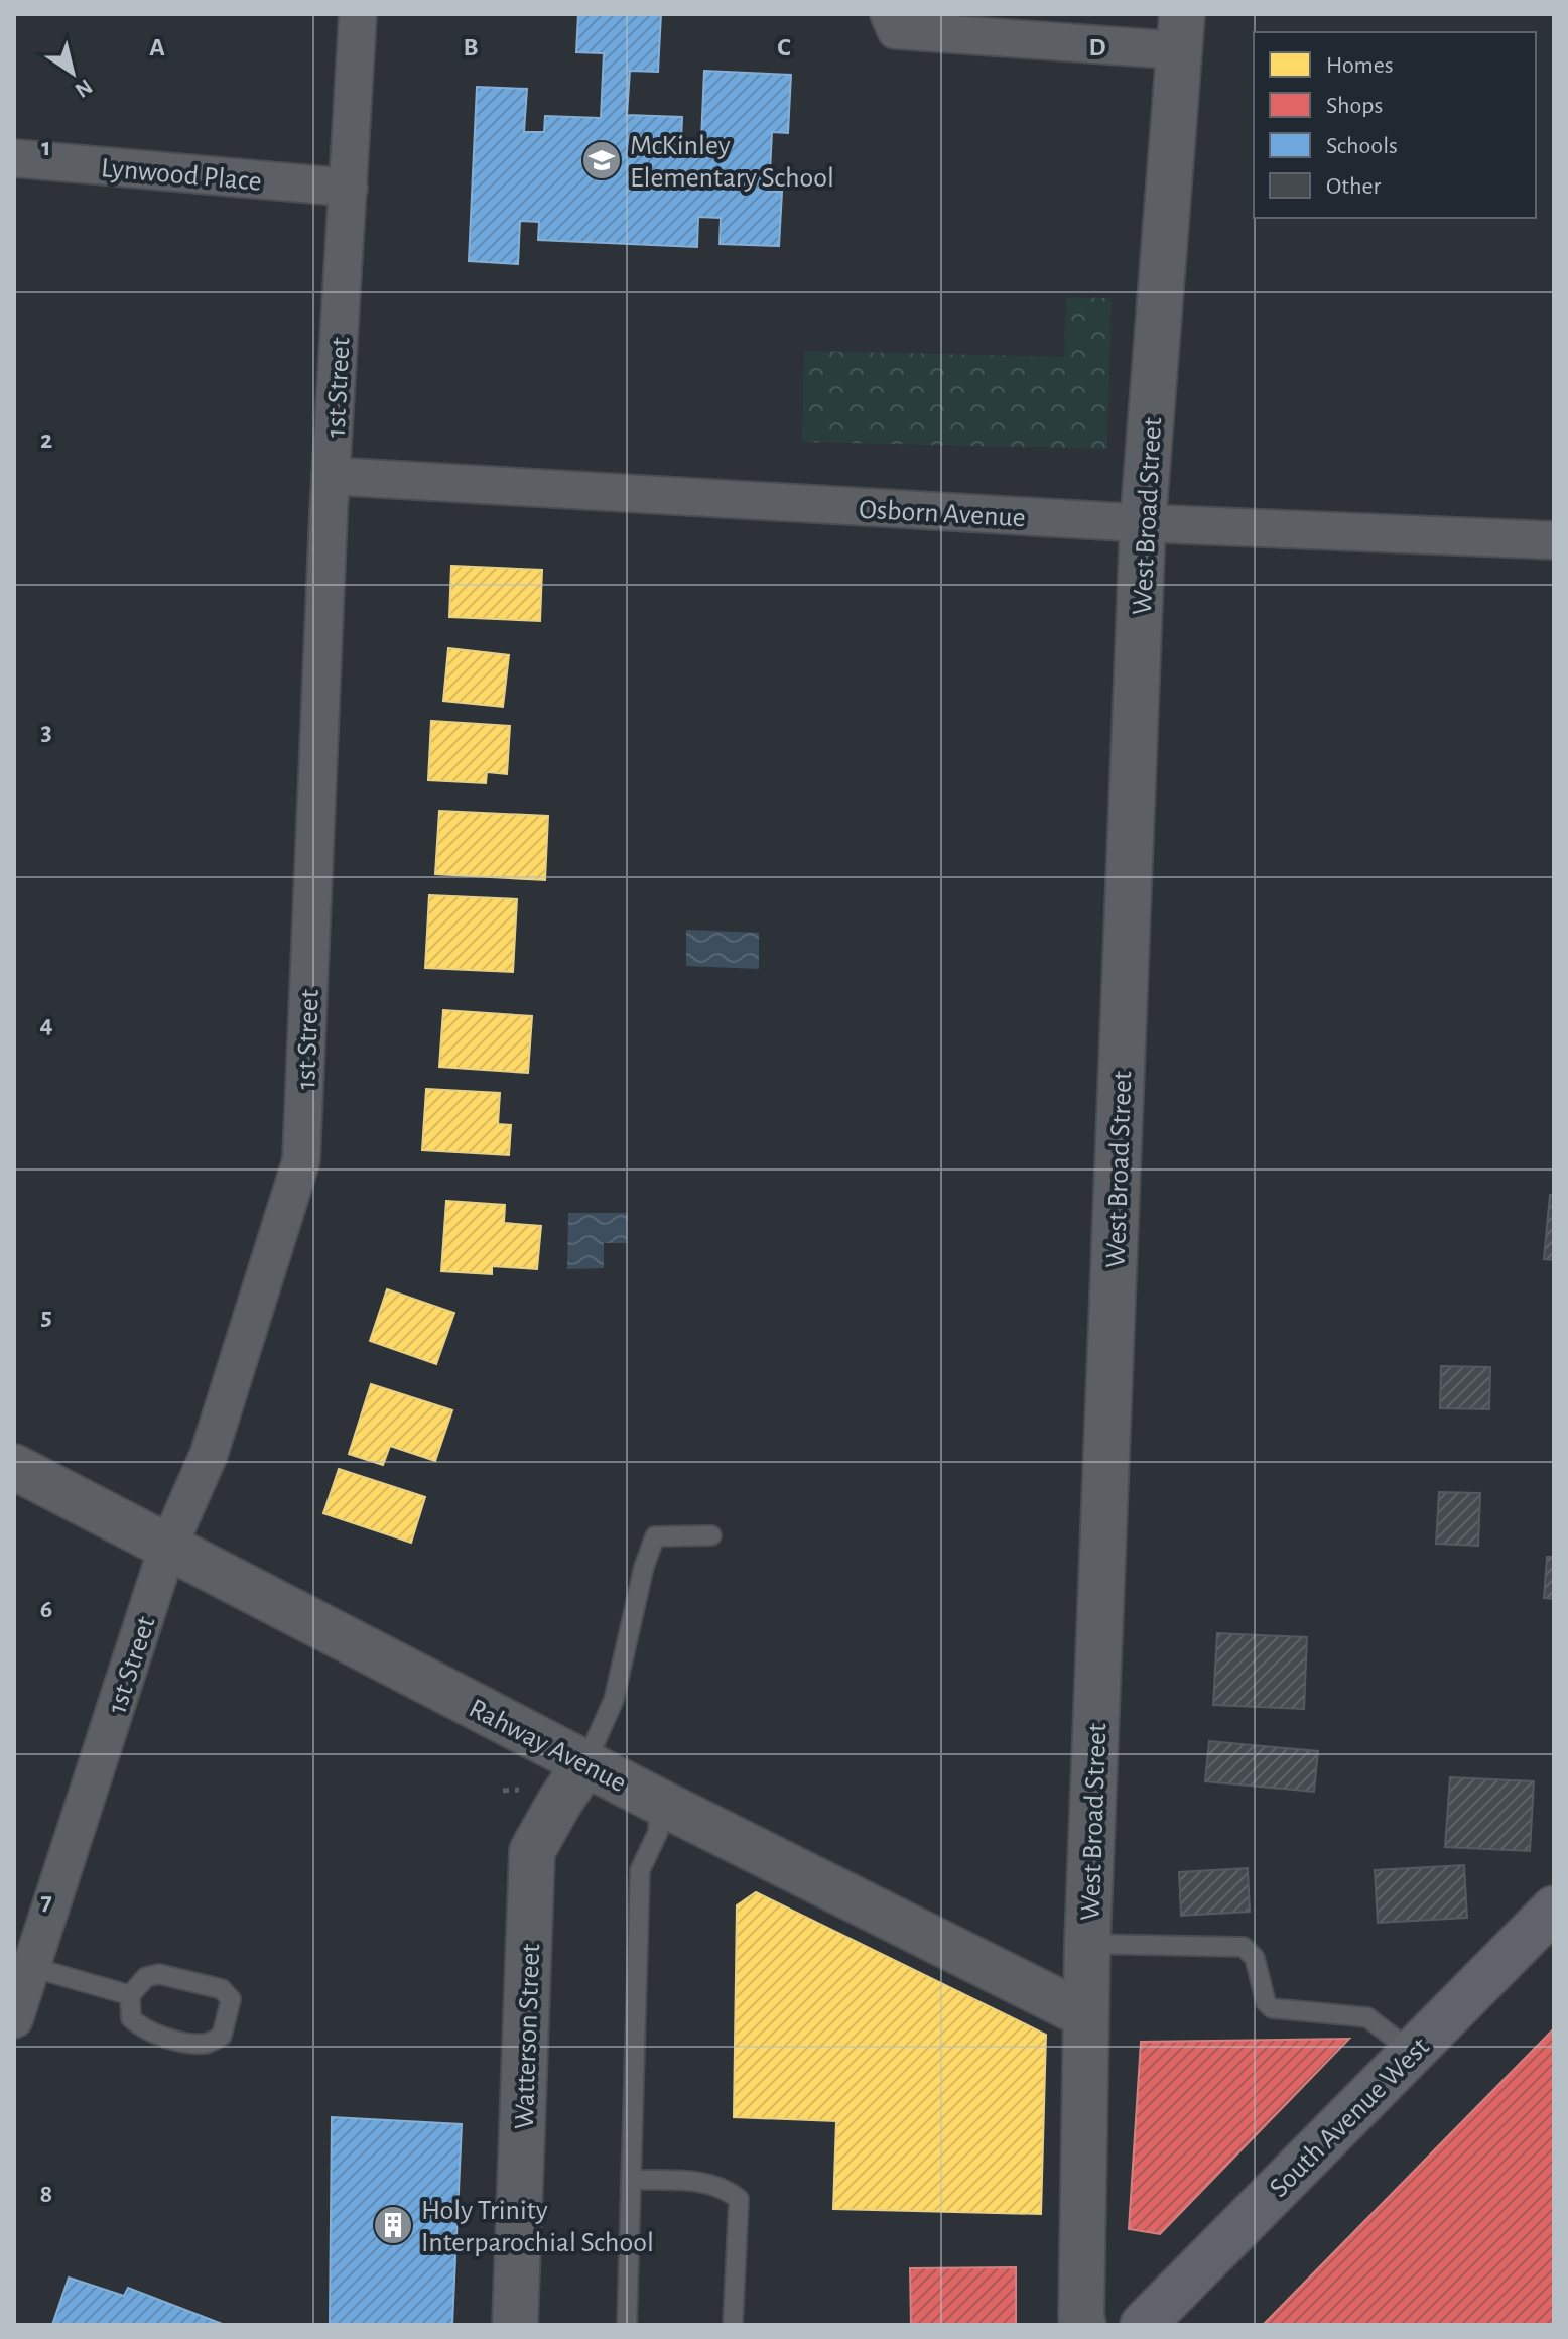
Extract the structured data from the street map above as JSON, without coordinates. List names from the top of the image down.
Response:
{
  "streets": {
    "main road": ["South Avenue West"],
    "street": [
      "Lynwood Place",
      "1st Street",
      "Osborn Avenue",
      "West Broad Street",
      "Rahway Avenue",
      "Watterson Street"
    ]
  },
  "crossings": [
    ["Lynwood Place", "1st Street"],
    ["1st Street", "Osborn Avenue"],
    ["1st Street", "Rahway Avenue"],
    ["Osborn Avenue", "West Broad Street"],
    ["West Broad Street", "Rahway Avenue"],
    ["Rahway Avenue", "Watterson Street"]
  ],
  "places": {
    "school or university": ["McKinley Elementary School"],
    "building": ["Holy Trinity Interparochial School"]
  },
  "legend": [
    "Homes",
    "Shops",
    "Schools",
    "Other"
  ],
  "north": "bottom right",
  "grid": {
    "columns": [
      "A",
      "B",
      "C",
      "D"
    ],
    "rows": [
      "1",
      "2",
      "3",
      "4",
      "5",
      "6",
      "7",
      "8"
    ]
  }
}
